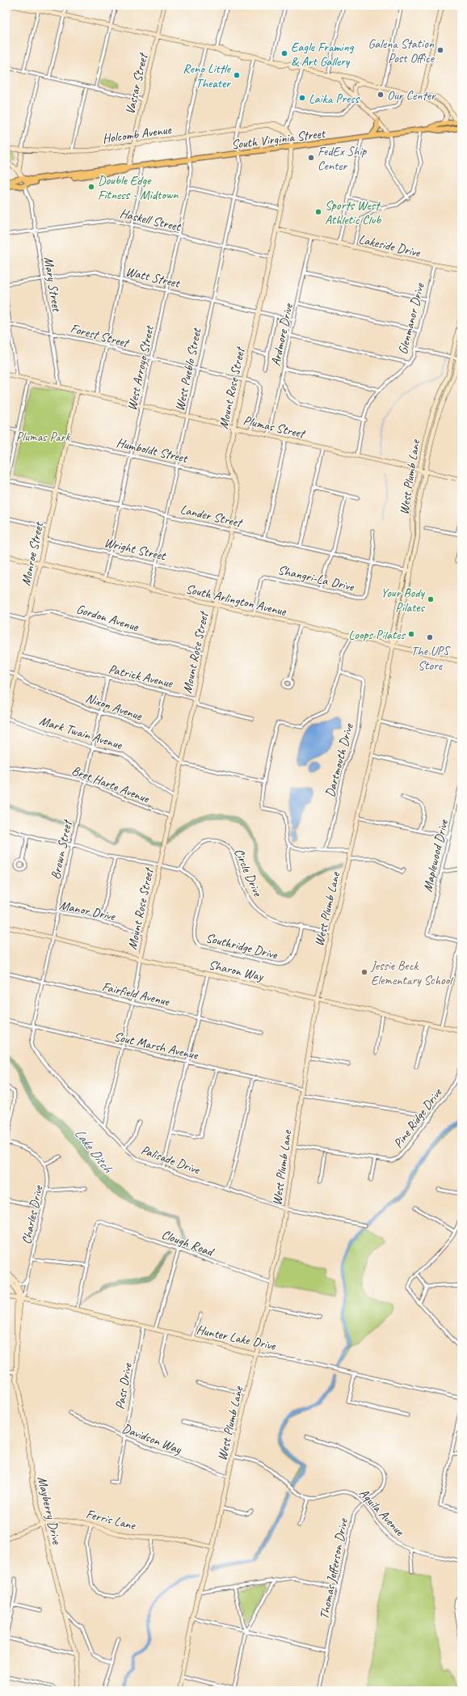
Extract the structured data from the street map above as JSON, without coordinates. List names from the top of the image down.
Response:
{
  "streets": {
    "main road": ["South Virginia Street"],
    "street": [
      "Vassar Street",
      "Holcomb Avenue",
      "Haskell Street",
      "Lakeside Drive",
      "Watt Street",
      "Mary Street",
      "Glenmanor Drive",
      "Forest Street",
      "Ardmore Drive",
      "West Arroyo Street",
      "West Pueblo Street",
      "Mount Rose Street",
      "Plumas Street",
      "Humboldt Street",
      "West Plumb Lane",
      "Lander Street",
      "Wright Street",
      "Monroe Street",
      "Shangri-La Drive",
      "South Arlington Avenue",
      "Gordon Avenue",
      "Patrick Avenue",
      "Nixon Avenue",
      "Mark Twain Avenue",
      "Dartmouth Drive",
      "Bret Harte Avenue",
      "Brown Street",
      "Maplewood Drive",
      "Circle Drive",
      "Manor Drive",
      "Southridge Drive",
      "Sharon Way",
      "Fairfield Avenue",
      "Sout Marsh Avenue",
      "Pine Ridge Drive",
      "Palisade Drive",
      "Charles Drive",
      "Clough Road",
      "Hunter Lake Drive",
      "Pass Drive",
      "Davidson Way",
      "Mayberry Drive",
      "Aquila Avenue",
      "Ferris Lane",
      "Thomas Jefferson Drive"
    ]
  },
  "crossings": [
    ["Vassar Street", "Holcomb Avenue"],
    ["Vassar Street", "South Virginia Street"],
    ["Holcomb Avenue", "South Virginia Street"],
    ["Holcomb Avenue", "West Arroyo Street"],
    ["Holcomb Avenue", "West Pueblo Street"],
    ["Holcomb Avenue", "Mount Rose Street"],
    ["South Virginia Street", "Mary Street"],
    ["South Virginia Street", "West Arroyo Street"],
    ["South Virginia Street", "West Pueblo Street"],
    ["South Virginia Street", "Mount Rose Street"],
    ["Haskell Street", "Mary Street"],
    ["Haskell Street", "West Arroyo Street"],
    ["Haskell Street", "West Pueblo Street"],
    ["Haskell Street", "Mount Rose Street"],
    ["Lakeside Drive", "Glenmanor Drive"],
    ["Lakeside Drive", "Ardmore Drive"],
    ["Lakeside Drive", "Mount Rose Street"],
    ["Watt Street", "Mary Street"],
    ["Watt Street", "Ardmore Drive"],
    ["Watt Street", "West Arroyo Street"],
    ["Watt Street", "West Pueblo Street"],
    ["Watt Street", "Mount Rose Street"],
    ["Mary Street", "Forest Street"],
    ["Mary Street", "Plumas Street"],
    ["Glenmanor Drive", "Plumas Street"],
    ["Forest Street", "West Arroyo Street"],
    ["Forest Street", "West Pueblo Street"],
    ["Forest Street", "Mount Rose Street"],
    ["Forest Street", "Plumas Street"],
    ["Ardmore Drive", "Plumas Street"],
    ["West Arroyo Street", "Plumas Street"],
    ["West Arroyo Street", "Humboldt Street"],
    ["West Arroyo Street", "Lander Street"],
    ["West Arroyo Street", "Wright Street"],
    ["West Arroyo Street", "South Arlington Avenue"],
    ["West Pueblo Street", "Plumas Street"],
    ["West Pueblo Street", "Humboldt Street"],
    ["West Pueblo Street", "Lander Street"],
    ["West Pueblo Street", "Wright Street"],
    ["West Pueblo Street", "South Arlington Avenue"],
    ["Mount Rose Street", "Plumas Street"],
    ["Mount Rose Street", "Humboldt Street"],
    ["Mount Rose Street", "Lander Street"],
    ["Mount Rose Street", "Wright Street"],
    ["Mount Rose Street", "South Arlington Avenue"],
    ["Mount Rose Street", "Gordon Avenue"],
    ["Mount Rose Street", "Patrick Avenue"],
    ["Mount Rose Street", "Nixon Avenue"],
    ["Mount Rose Street", "Mark Twain Avenue"],
    ["Mount Rose Street", "Bret Harte Avenue"],
    ["Mount Rose Street", "Manor Drive"],
    ["Mount Rose Street", "Sharon Way"],
    ["Mount Rose Street", "Fairfield Avenue"],
    ["Mount Rose Street", "Sout Marsh Avenue"],
    ["Mount Rose Street", "Palisade Drive"],
    ["Plumas Street", "West Plumb Lane"],
    ["Plumas Street", "Monroe Street"],
    ["Humboldt Street", "Monroe Street"],
    ["West Plumb Lane", "Lander Street"],
    ["West Plumb Lane", "South Arlington Avenue"],
    ["West Plumb Lane", "Circle Drive"],
    ["West Plumb Lane", "Sharon Way"],
    ["West Plumb Lane", "Sout Marsh Avenue"],
    ["West Plumb Lane", "Pine Ridge Drive"],
    ["West Plumb Lane", "Palisade Drive"],
    ["West Plumb Lane", "Clough Road"],
    ["West Plumb Lane", "Hunter Lake Drive"],
    ["West Plumb Lane", "Davidson Way"],
    ["West Plumb Lane", "Ferris Lane"],
    ["Lander Street", "Monroe Street"],
    ["Lander Street", "Shangri-La Drive"],
    ["Wright Street", "Monroe Street"],
    ["Monroe Street", "South Arlington Avenue"],
    ["Monroe Street", "Gordon Avenue"],
    ["Monroe Street", "Patrick Avenue"],
    ["Monroe Street", "Nixon Avenue"],
    ["Monroe Street", "Mark Twain Avenue"],
    ["Shangri-La Drive", "South Arlington Avenue"],
    ["South Arlington Avenue", "Dartmouth Drive"],
    ["Patrick Avenue", "Brown Street"],
    ["Nixon Avenue", "Dartmouth Drive"],
    ["Nixon Avenue", "Brown Street"],
    ["Mark Twain Avenue", "Brown Street"],
    ["Bret Harte Avenue", "Brown Street"],
    ["Brown Street", "Manor Drive"],
    ["Brown Street", "Sharon Way"],
    ["Brown Street", "Fairfield Avenue"],
    ["Brown Street", "Sout Marsh Avenue"],
    ["Brown Street", "Palisade Drive"],
    ["Circle Drive", "Southridge Drive"],
    ["Sout Marsh Avenue", "Palisade Drive"],
    ["Charles Drive", "Hunter Lake Drive"],
    ["Charles Drive", "Mayberry Drive"],
    ["Hunter Lake Drive", "Pass Drive"],
    ["Hunter Lake Drive", "Mayberry Drive"],
    ["Pass Drive", "Davidson Way"],
    ["Mayberry Drive", "Ferris Lane"],
    ["Aquila Avenue", "Thomas Jefferson Drive"]
  ],
  "water": ["Lake Ditch"],
  "parks": ["Plumas Park"],
  "places": [
    "Galena Station Post Office",
    "Eagle Framing & Art Gallery",
    "Reno Little Theater",
    "Our Center",
    "Laika Press",
    "FedEx Ship Center",
    "Double Edge Fitness - Midtown",
    "Sports West Athletic Club",
    "Your Body Pilates",
    "Loops Pilates",
    "The UPS Store",
    "Jessie Beck Elementary School"
  ]
}
